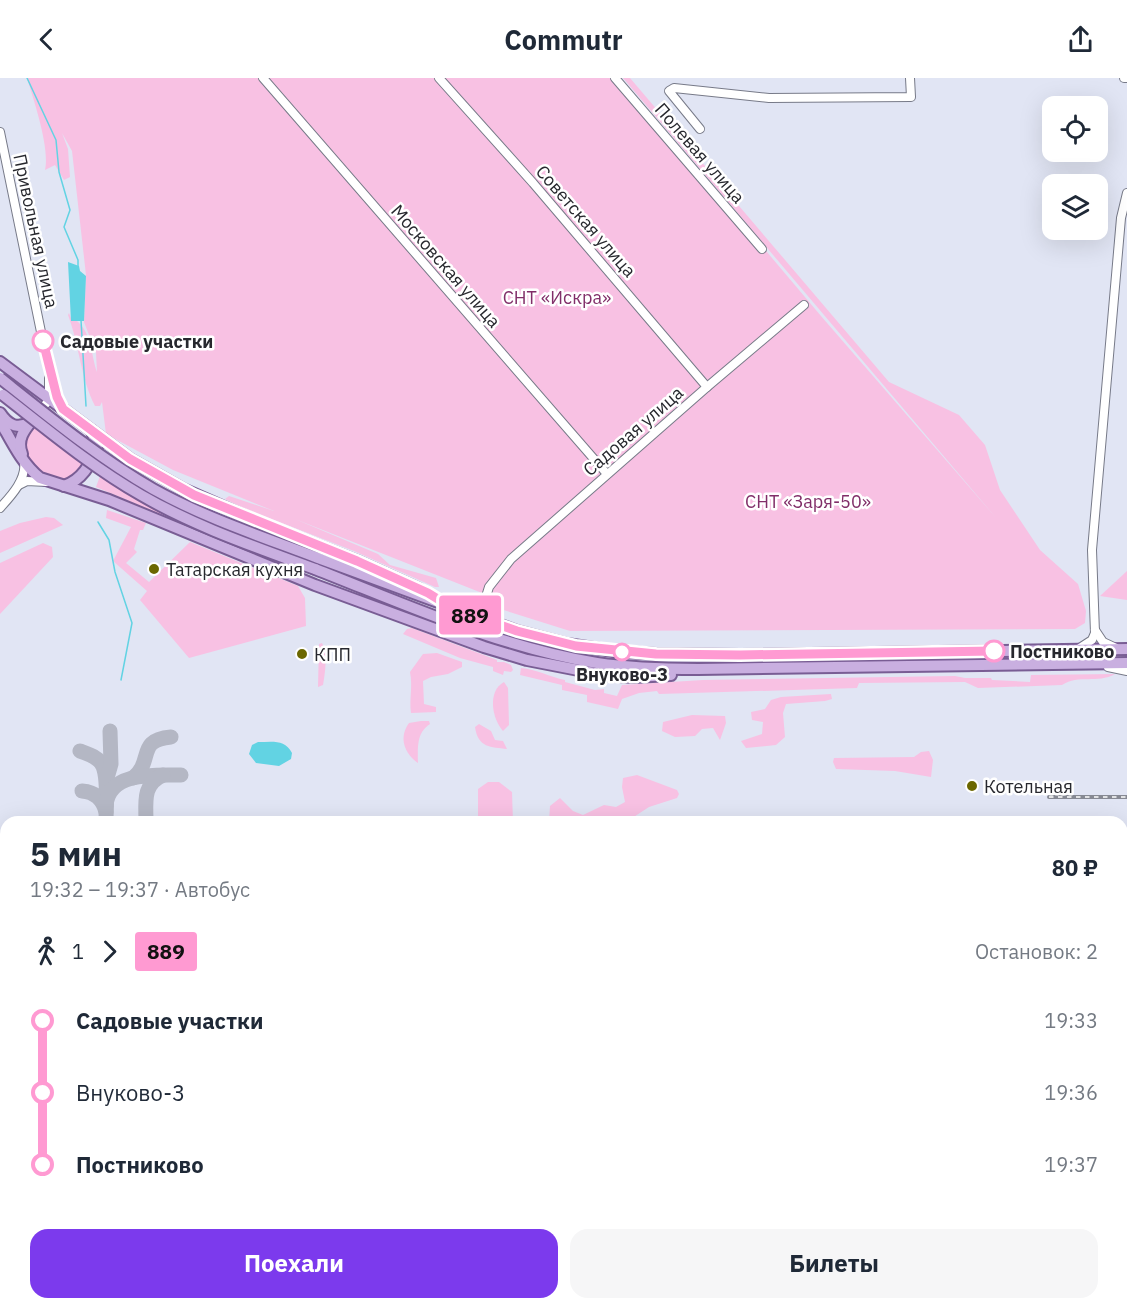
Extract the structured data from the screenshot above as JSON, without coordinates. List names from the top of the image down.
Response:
{
  "streets": {
    "street": [
      "Полевая улица",
      "Советская улица",
      "Привольная улица",
      "Московская улица",
      "Садовая улица"
    ]
  },
  "crossings": [
    ["Советская улица", "Садовая улица"],
    ["Московская улица", "Садовая улица"]
  ],
  "parks": ["СНТ «Искра»", "СНТ «Заря-50»"],
  "places": [
    "Садовые участки",
    "Татарская кухня",
    "Постниково",
    "Внуково-3",
    "КПП",
    "Котельная"
  ],
  "lines": ["bus line 889"],
  "page": {
    "header": "Commutr",
    "on_map": "889",
    "heading": ["5 мин", "19:32 – 19:37 · Автобус", "80 ₽"],
    "legs": ["1", "889", "Остановок: 2"],
    "list": [
      {
        "name": "Садовые участки",
        "value": "19:33"
      },
      {
        "name": "Внуково-3",
        "value": "19:36"
      },
      {
        "name": "Постниково",
        "value": "19:37"
      }
    ],
    "buttons": ["Поехали", "Билеты"]
  }
}
